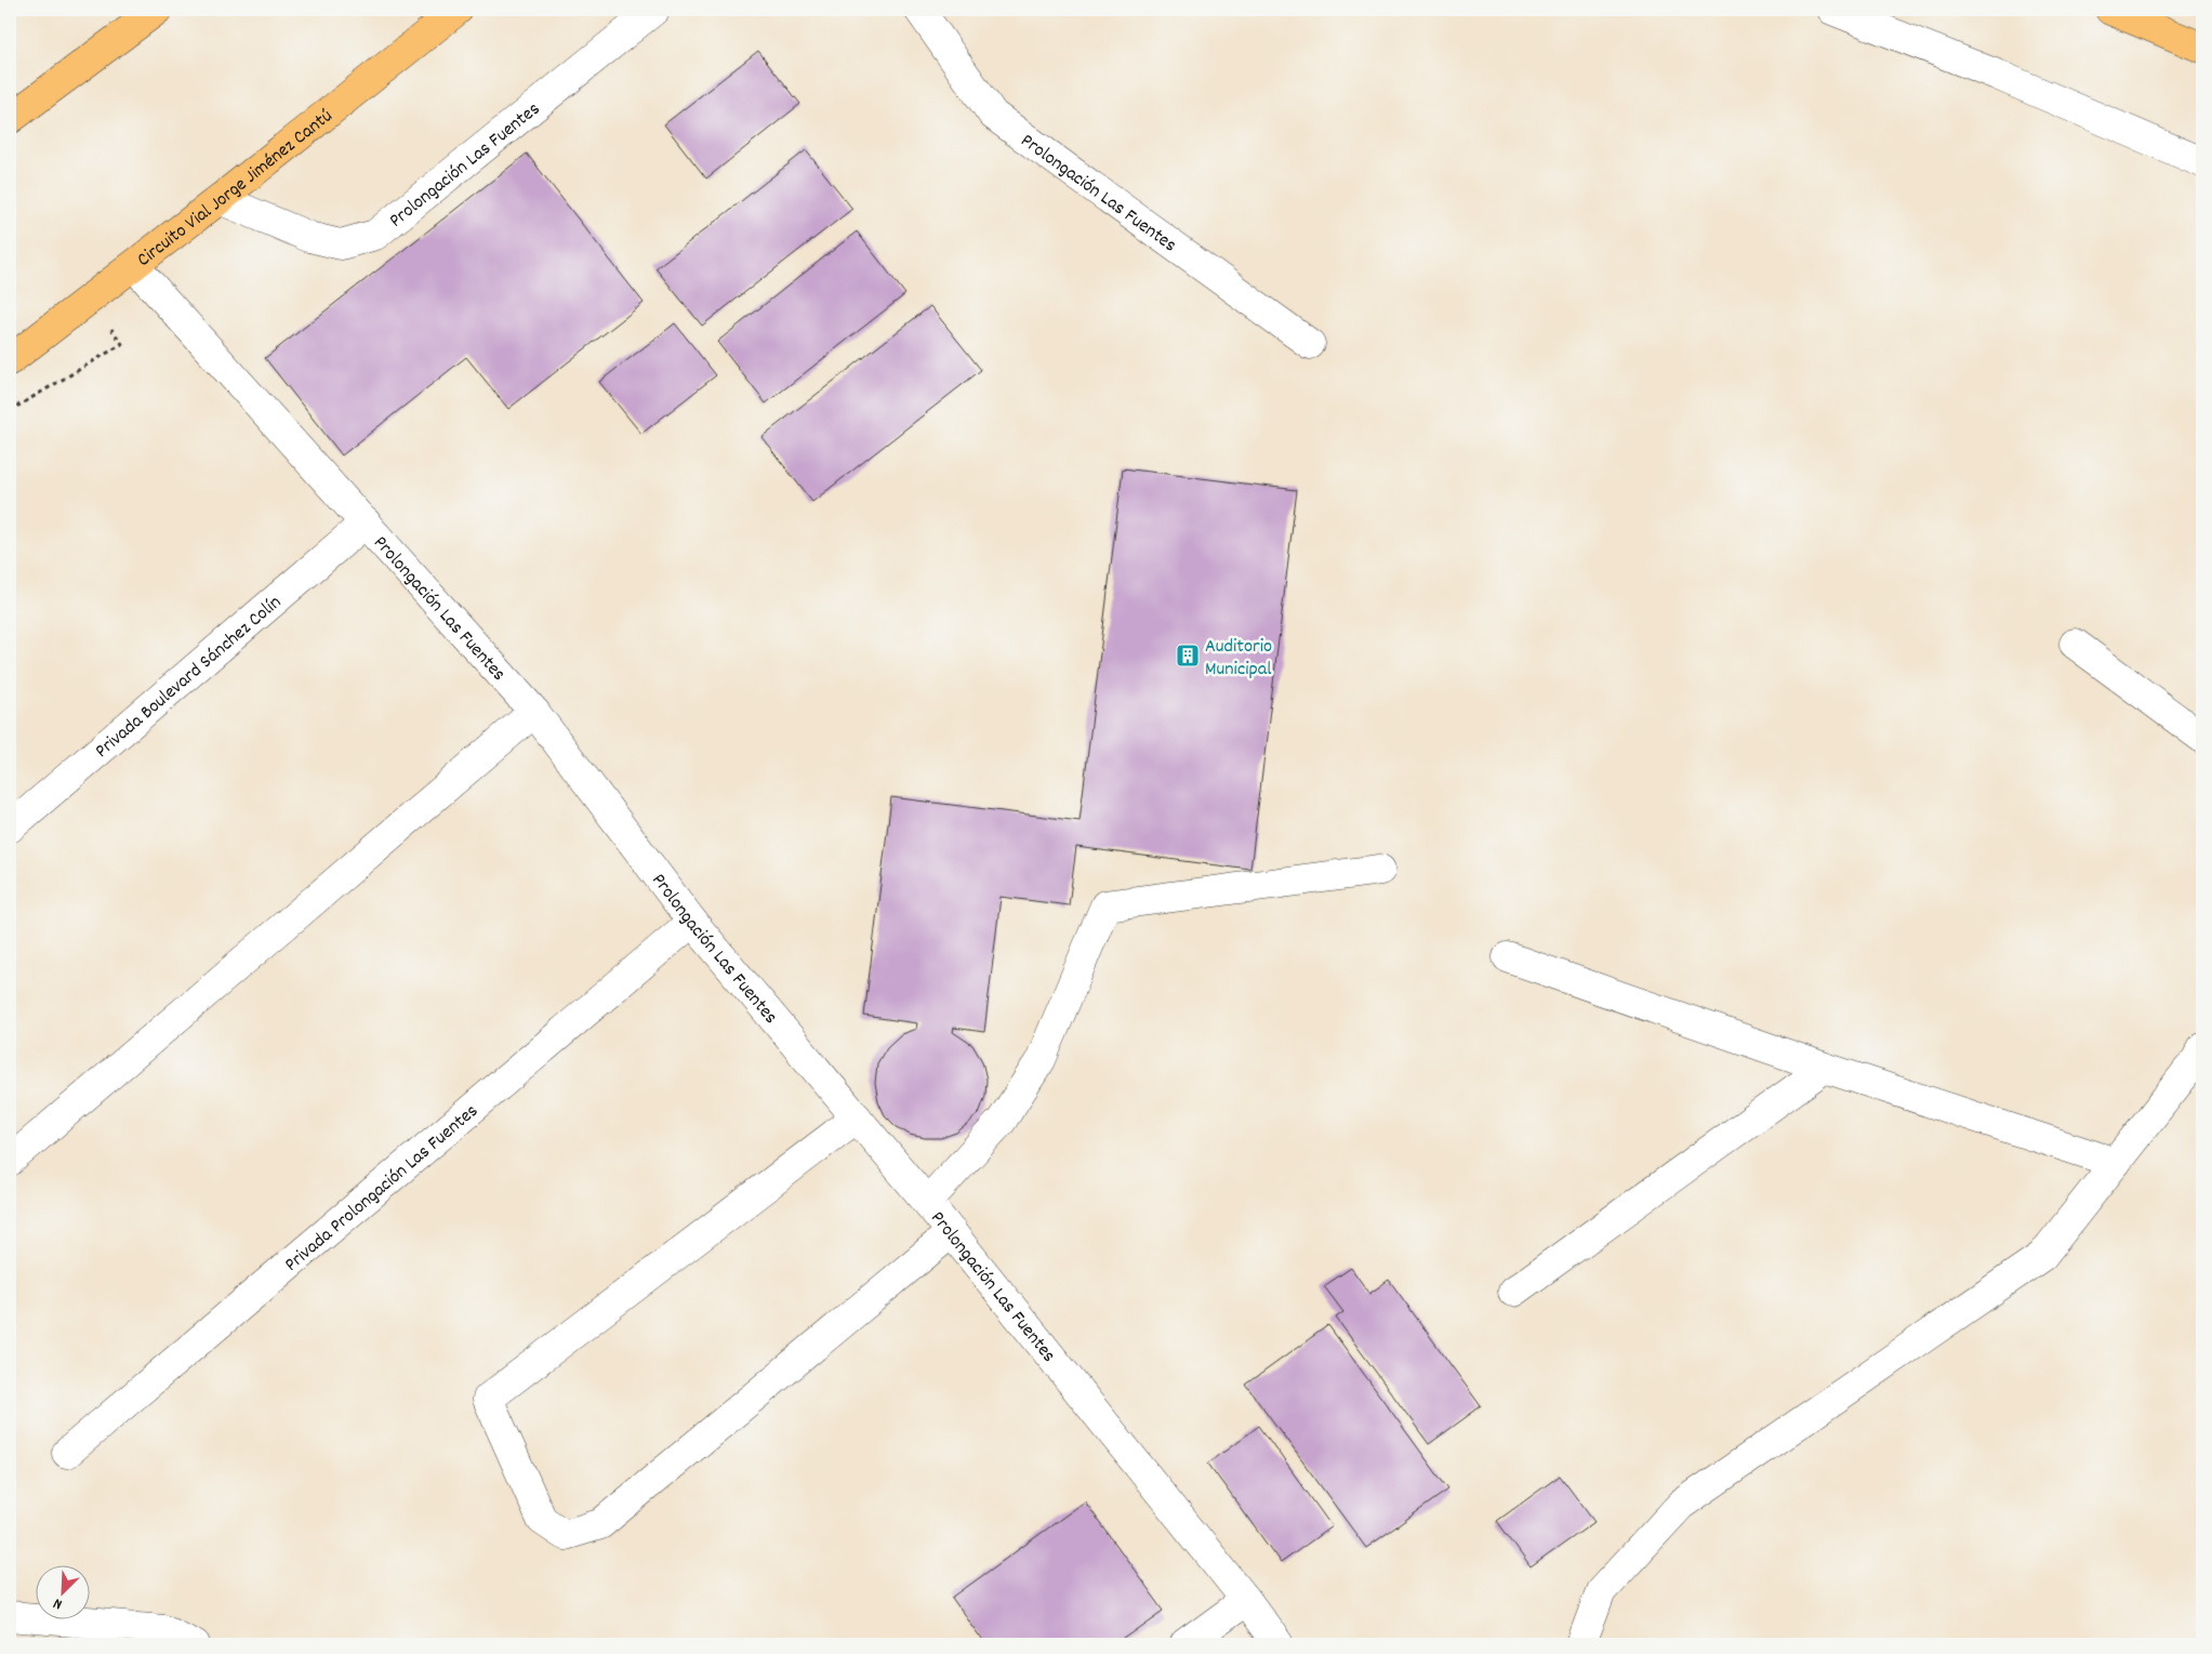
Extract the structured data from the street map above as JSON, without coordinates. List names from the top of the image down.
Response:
{
  "streets": {
    "main road": ["Circuito Vial Jorge Jiménez Cantú"],
    "street": ["Prolongación Las Fuentes", "Privada Boulevard Sánchez Colín", "Privada Prolongación Las Fuentes"]
  },
  "crossings": [
    ["Prolongación Las Fuentes", "Circuito Vial Jorge Jiménez Cantú"],
    ["Prolongación Las Fuentes", "Privada Boulevard Sánchez Colín"],
    ["Prolongación Las Fuentes", "Privada Prolongación Las Fuentes"]
  ],
  "places": {
    "building": ["Auditorio Municipal"]
  },
  "north": "bottom left"
}
